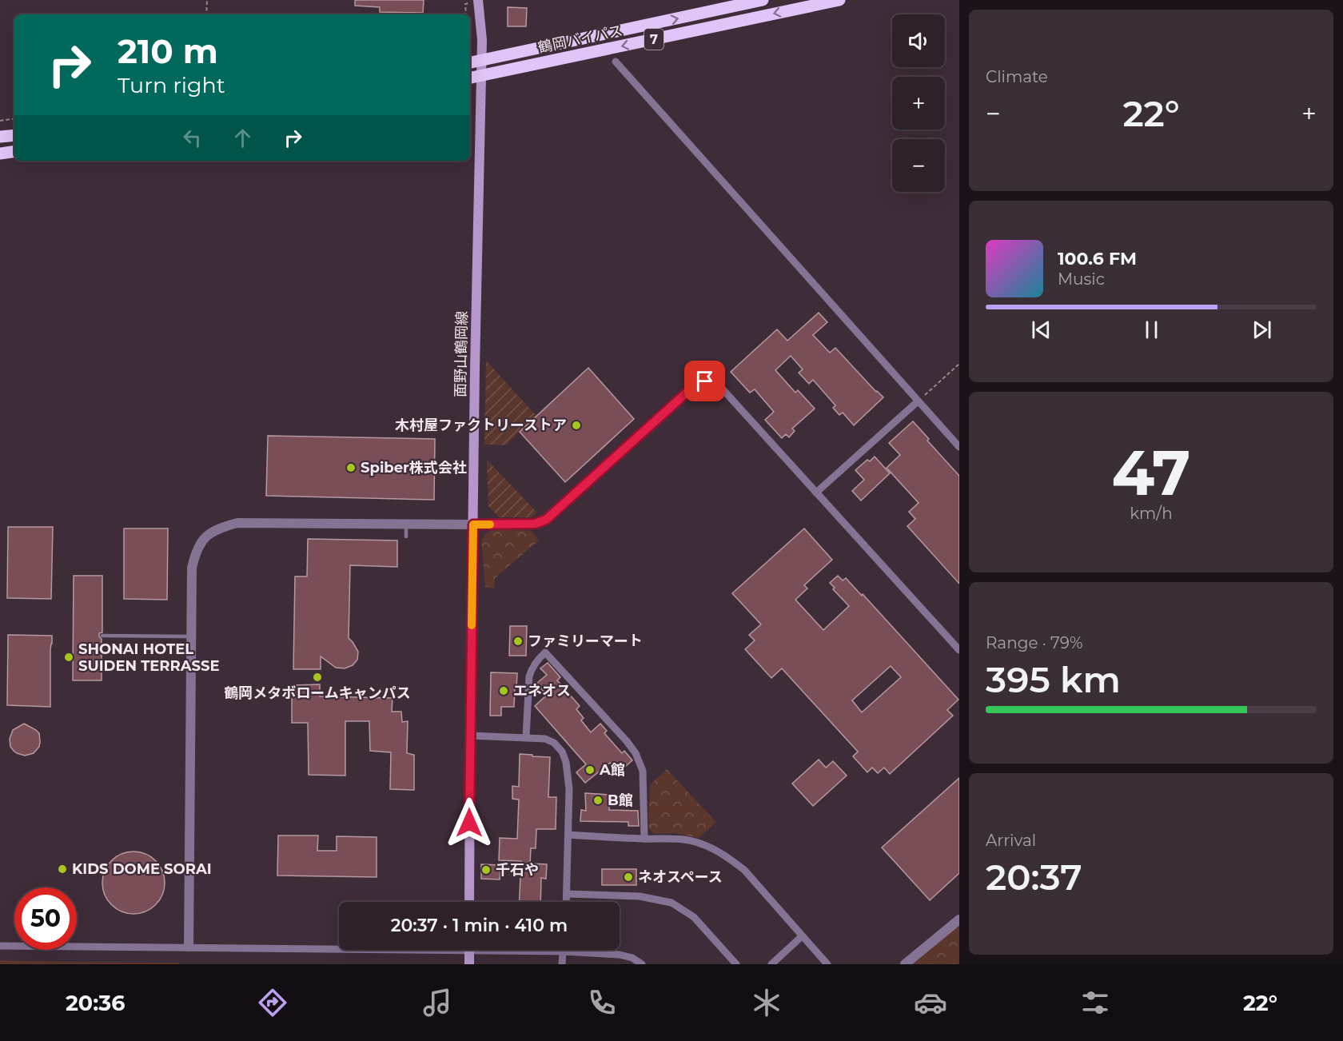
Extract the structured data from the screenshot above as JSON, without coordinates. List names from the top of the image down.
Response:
{
  "streets": {
    "highway": ["鶴岡バイパス", "7"],
    "main road": ["面野山鶴岡線"]
  },
  "crossings": [
    ["鶴岡バイパス", "面野山鶴岡線"]
  ],
  "places": [
    "木村屋ファクトリーストア",
    "Spiber株式会社",
    "ファミリーマート",
    "SHONAI HOTEL SUIDEN TERRASSE",
    "鶴岡メタボロームキャンパス",
    "エネオス",
    "A館",
    "B館",
    "KIDS DOME SORAI",
    "千石や",
    "ネオスペース"
  ],
  "page": {
    "tile": [
      "Climate",
      ["47", "km/h"],
      ["Range · 79%", "395 km"],
      ["Arrival", "20:37"]
    ],
    "map_buttons": ["+", "−"],
    "turn": ["210 m", "Turn right"],
    "heat": ["−", "22°", "+"],
    "song": ["100.6 FM", "Music"],
    "limit": "50",
    "trip": "20:37 · 1 min · 410 m",
    "tabs": ["20:36", "22°"]
  }
}
